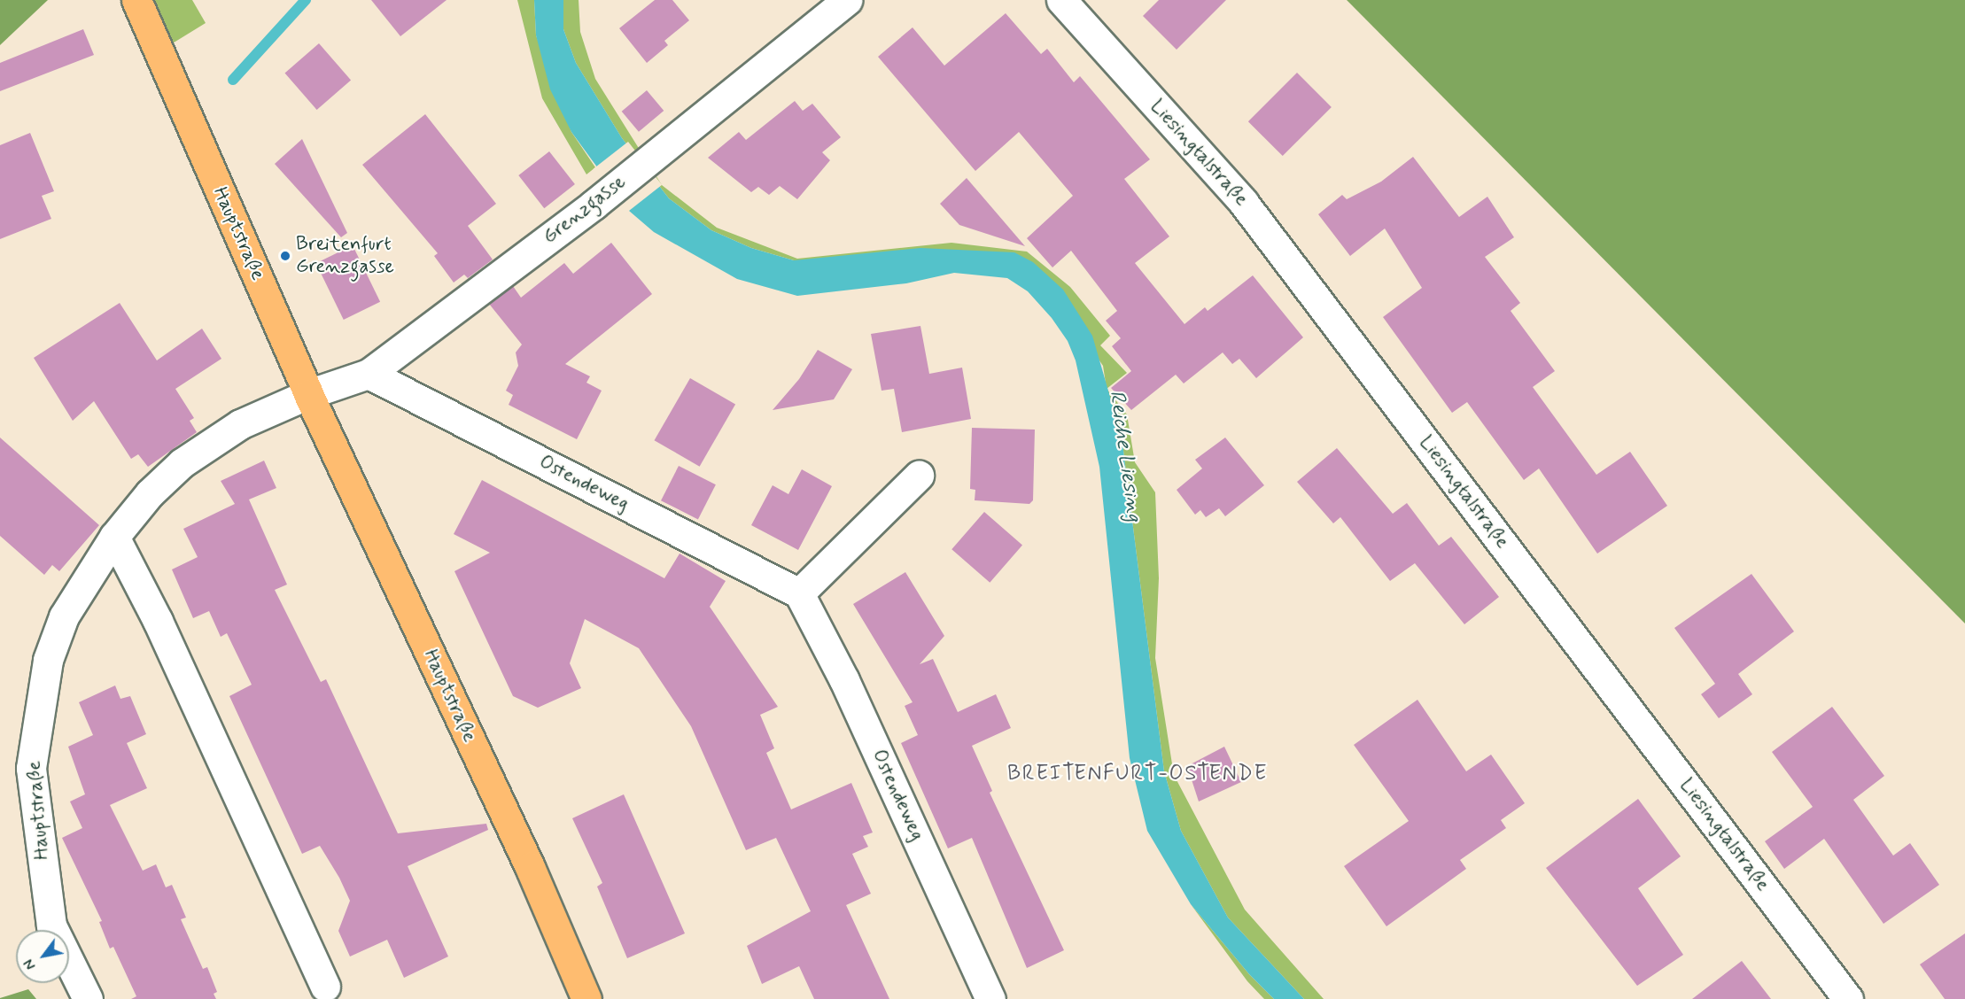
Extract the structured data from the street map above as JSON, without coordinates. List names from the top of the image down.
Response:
{
  "streets": {
    "main road": ["Hauptstraße"],
    "street": ["Liesingtalstraße", "Grenzgasse", "Ostendeweg"]
  },
  "crossings": [
    ["Grenzgasse", "Hauptstraße"],
    ["Grenzgasse", "Ostendeweg"]
  ],
  "districts": ["BREITENFURT-OSTENDE"],
  "water": ["Reiche Liesing"],
  "places": ["Breitenfurt Grenzgasse"],
  "north": "bottom left"
}
